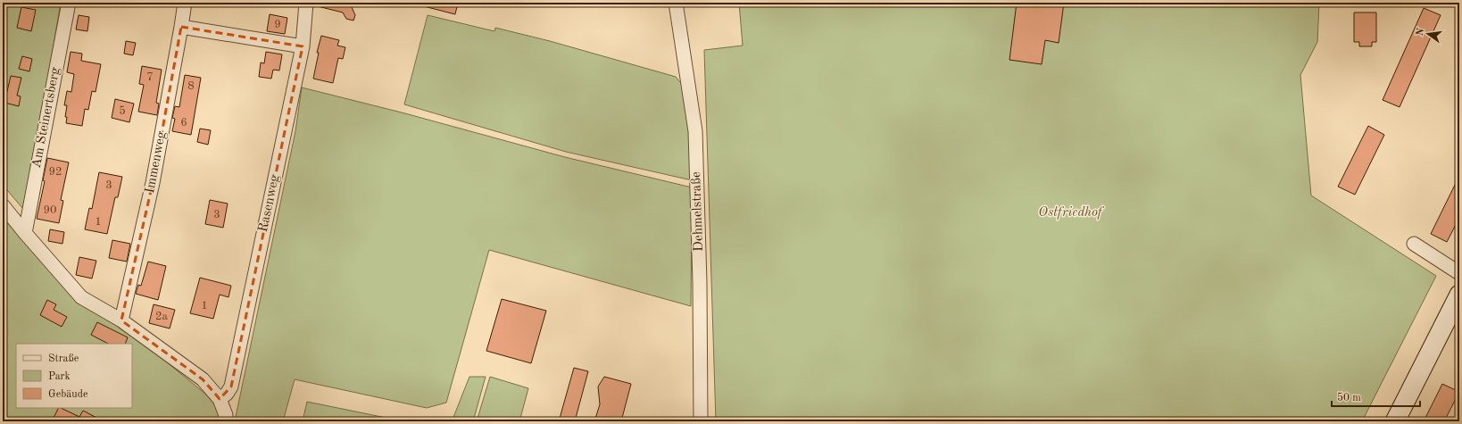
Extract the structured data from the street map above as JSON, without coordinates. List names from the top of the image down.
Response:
{
  "streets": {
    "street": [
      "Am Steinertsberg",
      "Immenweg",
      "Rasenweg",
      "Dehmelstraße"
    ]
  },
  "parks": ["Ostfriedhof"],
  "house_numbers": [
    "9",
    "7",
    "8",
    "5",
    "6",
    "92",
    "3",
    "90",
    "3",
    "1",
    "1",
    "2a"
  ],
  "legend": ["Straße", "Park", "Gebäude"],
  "scale_bar": "50 m",
  "north": "left"
}
